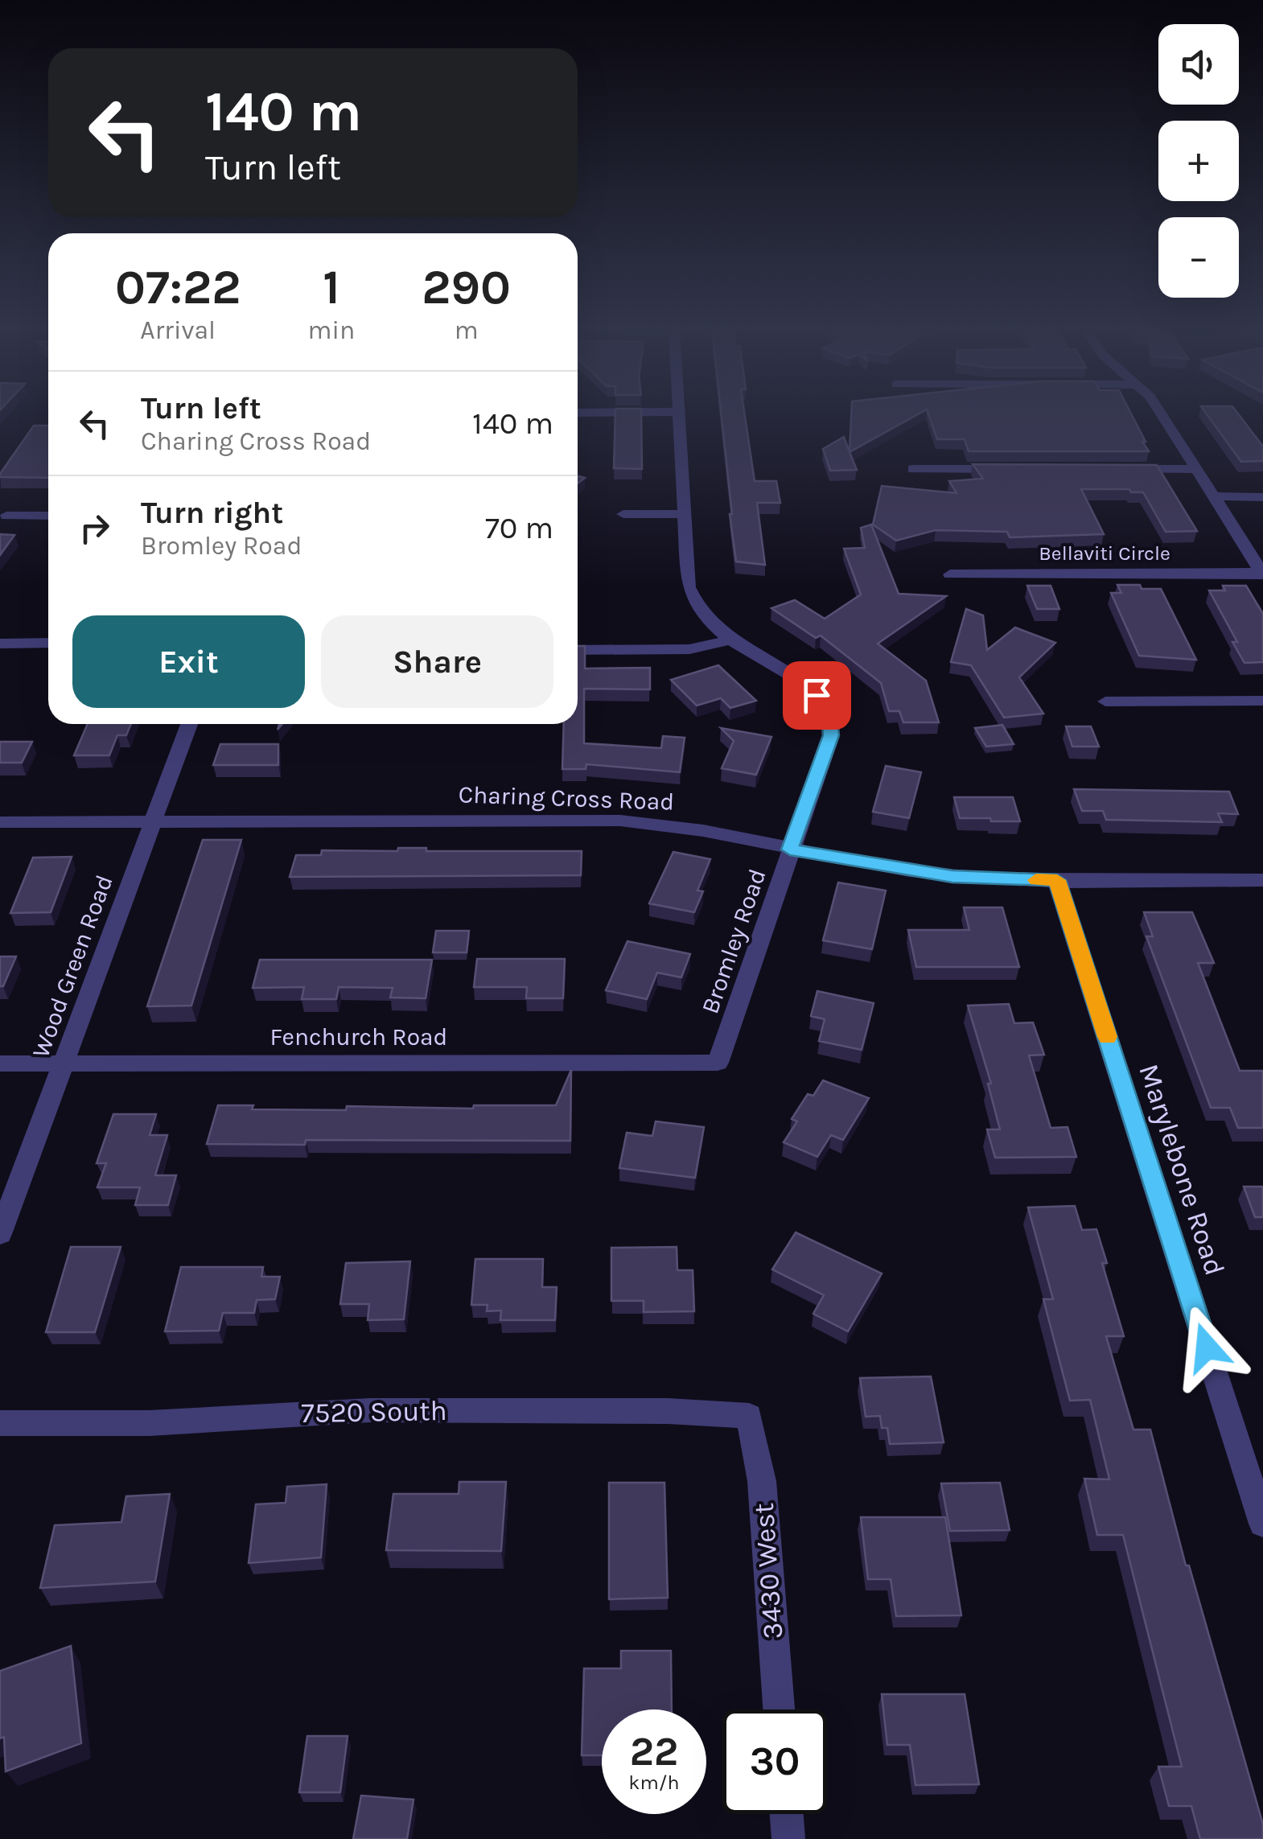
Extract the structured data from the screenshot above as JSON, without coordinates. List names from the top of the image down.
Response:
{
  "streets": {
    "street": [
      "Bellaviti Circle",
      "Charing Cross Road",
      "Bromley Road",
      "Wood Green Road",
      "Fenchurch Road",
      "Marylebone Road",
      "7520 South",
      "3430 West"
    ]
  },
  "crossings": [
    ["Charing Cross Road", "Bromley Road"],
    ["Charing Cross Road", "Wood Green Road"],
    ["Charing Cross Road", "Marylebone Road"],
    ["Bromley Road", "Fenchurch Road"],
    ["Wood Green Road", "Fenchurch Road"],
    ["7520 South", "3430 West"]
  ],
  "page": {
    "map_buttons": ["+", "−"],
    "turn": ["140 m", "Turn left"],
    "eta": [
      "07:22",
      "Arrival",
      "1",
      "min",
      "290",
      "m"
    ],
    "list": [
      {
        "name": "Turn left",
        "note": "Charing Cross Road",
        "value": "140 m"
      },
      {
        "name": "Turn right",
        "note": "Bromley Road",
        "value": "70 m"
      }
    ],
    "buttons": ["Exit", "Share"],
    "speed": "22 km/h",
    "limit": "30"
  }
}
